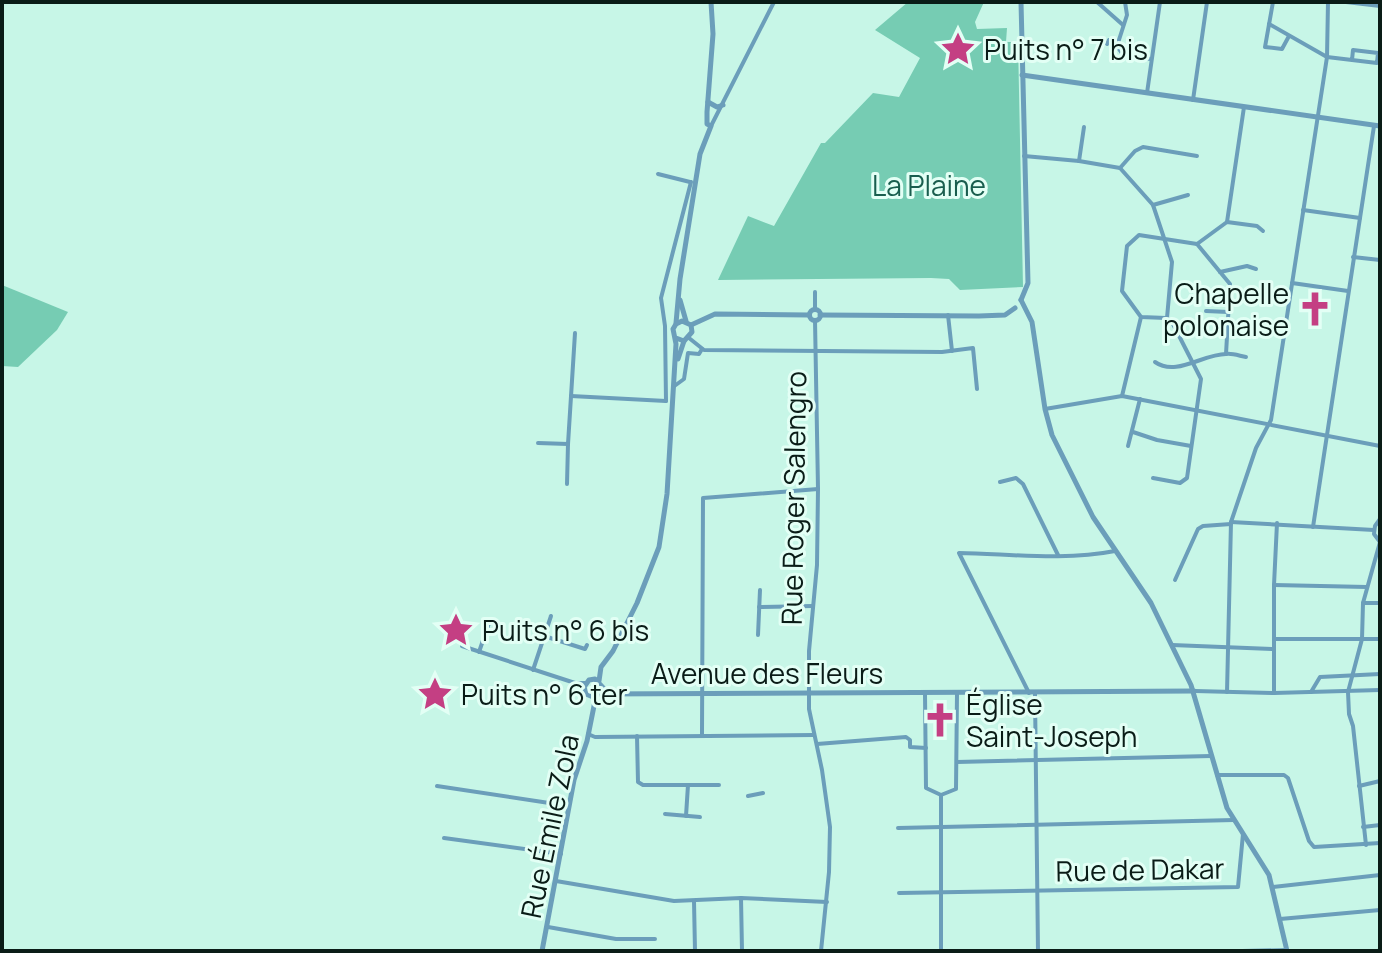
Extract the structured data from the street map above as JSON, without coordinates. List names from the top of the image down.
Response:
{
  "streets": {
    "street": [
      "Rue Roger Salengro",
      "Avenue des Fleurs",
      "Rue Émile Zola",
      "Rue de Dakar"
    ]
  },
  "crossings": [
    ["Rue Roger Salengro", "Avenue des Fleurs"],
    ["Avenue des Fleurs", "Rue Émile Zola"]
  ],
  "parks": ["La Plaine"],
  "places": {
    "place": ["Puits n° 7 bis", "Puits n° 6 bis", "Puits n° 6 ter"],
    "church": ["Chapelle polonaise", "Église Saint-Joseph"]
  }
}
